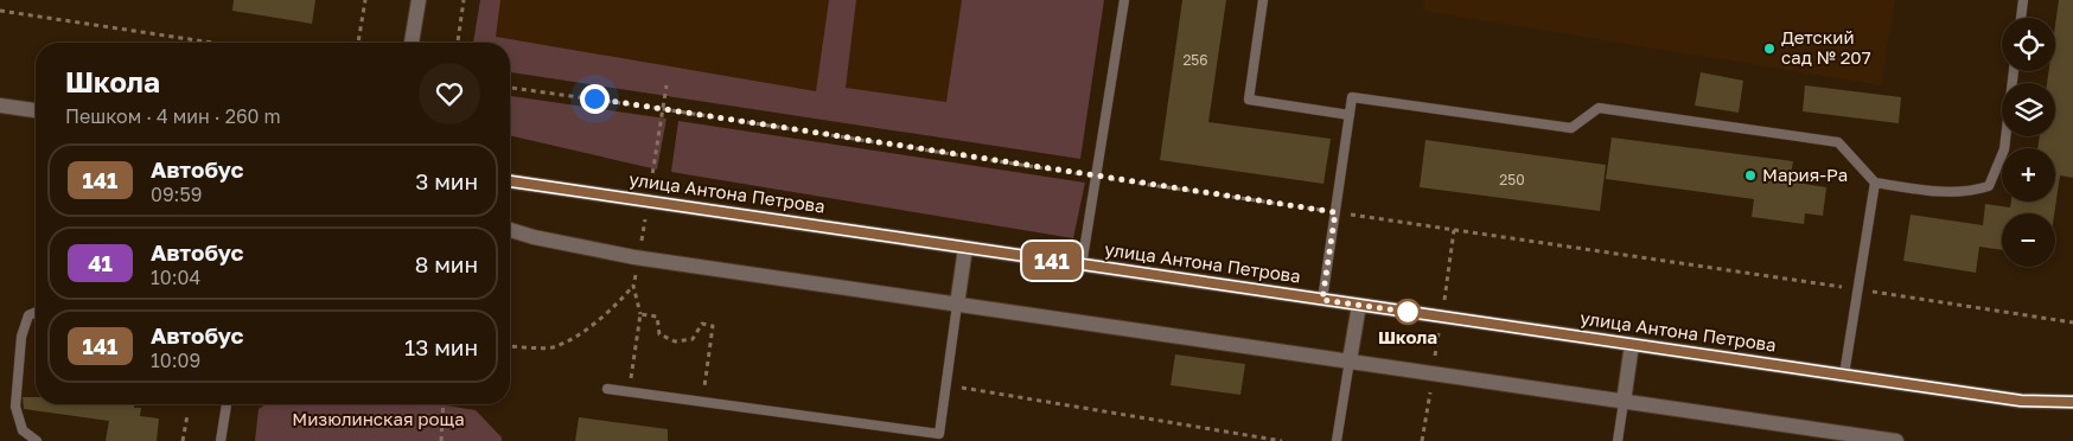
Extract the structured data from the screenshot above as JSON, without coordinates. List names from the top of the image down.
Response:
{
  "streets": {
    "street": ["улица Антона Петрова"]
  },
  "parks": ["Мизюлинская роща"],
  "places": ["Детский сад № 207", "Мария-Ра", "Школа"],
  "lines": ["bus line 141"],
  "house_numbers": ["256", "250"],
  "page": {
    "on_map": "141",
    "map_buttons": ["+", "−"],
    "heading": ["Школа", "Пешком · 4 мин · 260 m"],
    "list": [
      {
        "mark": "141",
        "name": "Автобус",
        "note": "09:59",
        "value": "3 мин"
      },
      {
        "mark": "41",
        "name": "Автобус",
        "note": "10:04",
        "value": "8 мин"
      },
      {
        "mark": "141",
        "name": "Автобус",
        "note": "10:09",
        "value": "13 мин"
      }
    ]
  }
}
